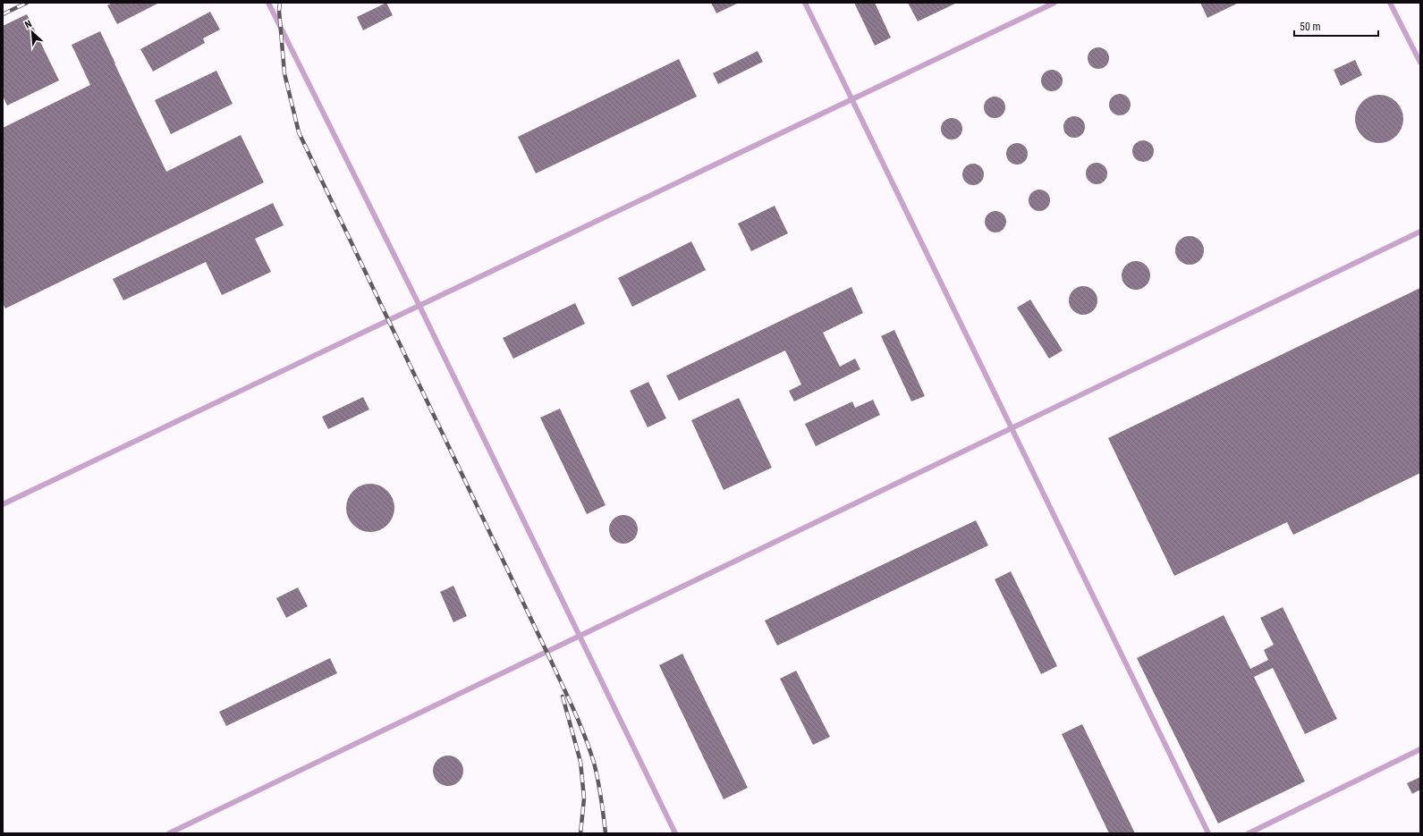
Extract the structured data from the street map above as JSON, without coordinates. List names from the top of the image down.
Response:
{
  "scale_bar": "50 m",
  "north": "top left"
}
